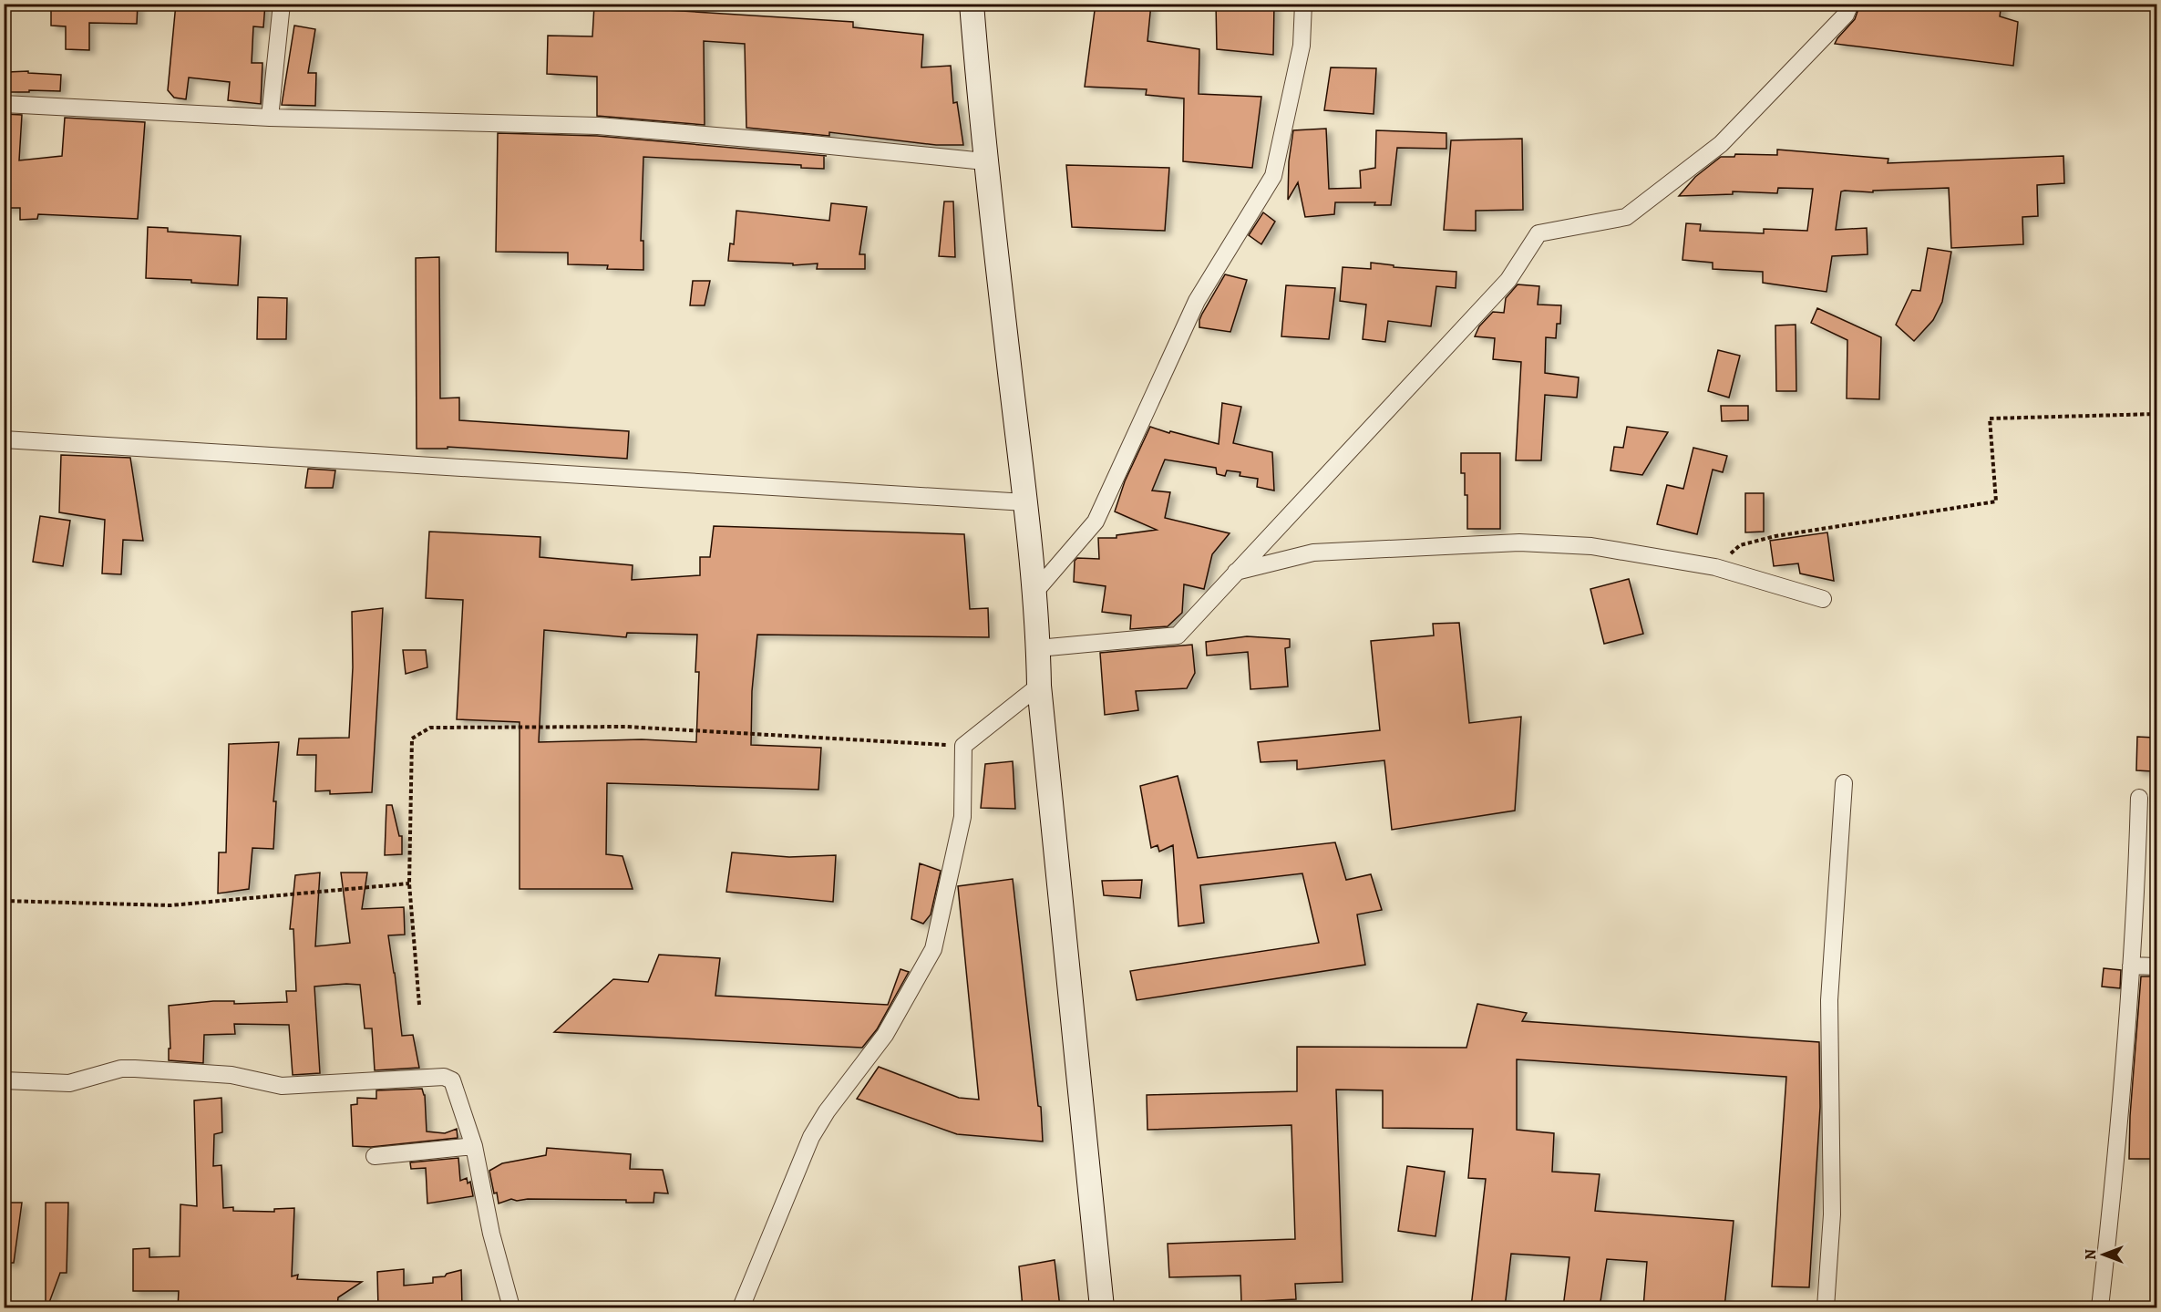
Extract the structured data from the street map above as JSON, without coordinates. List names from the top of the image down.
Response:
{
  "north": "left"
}
